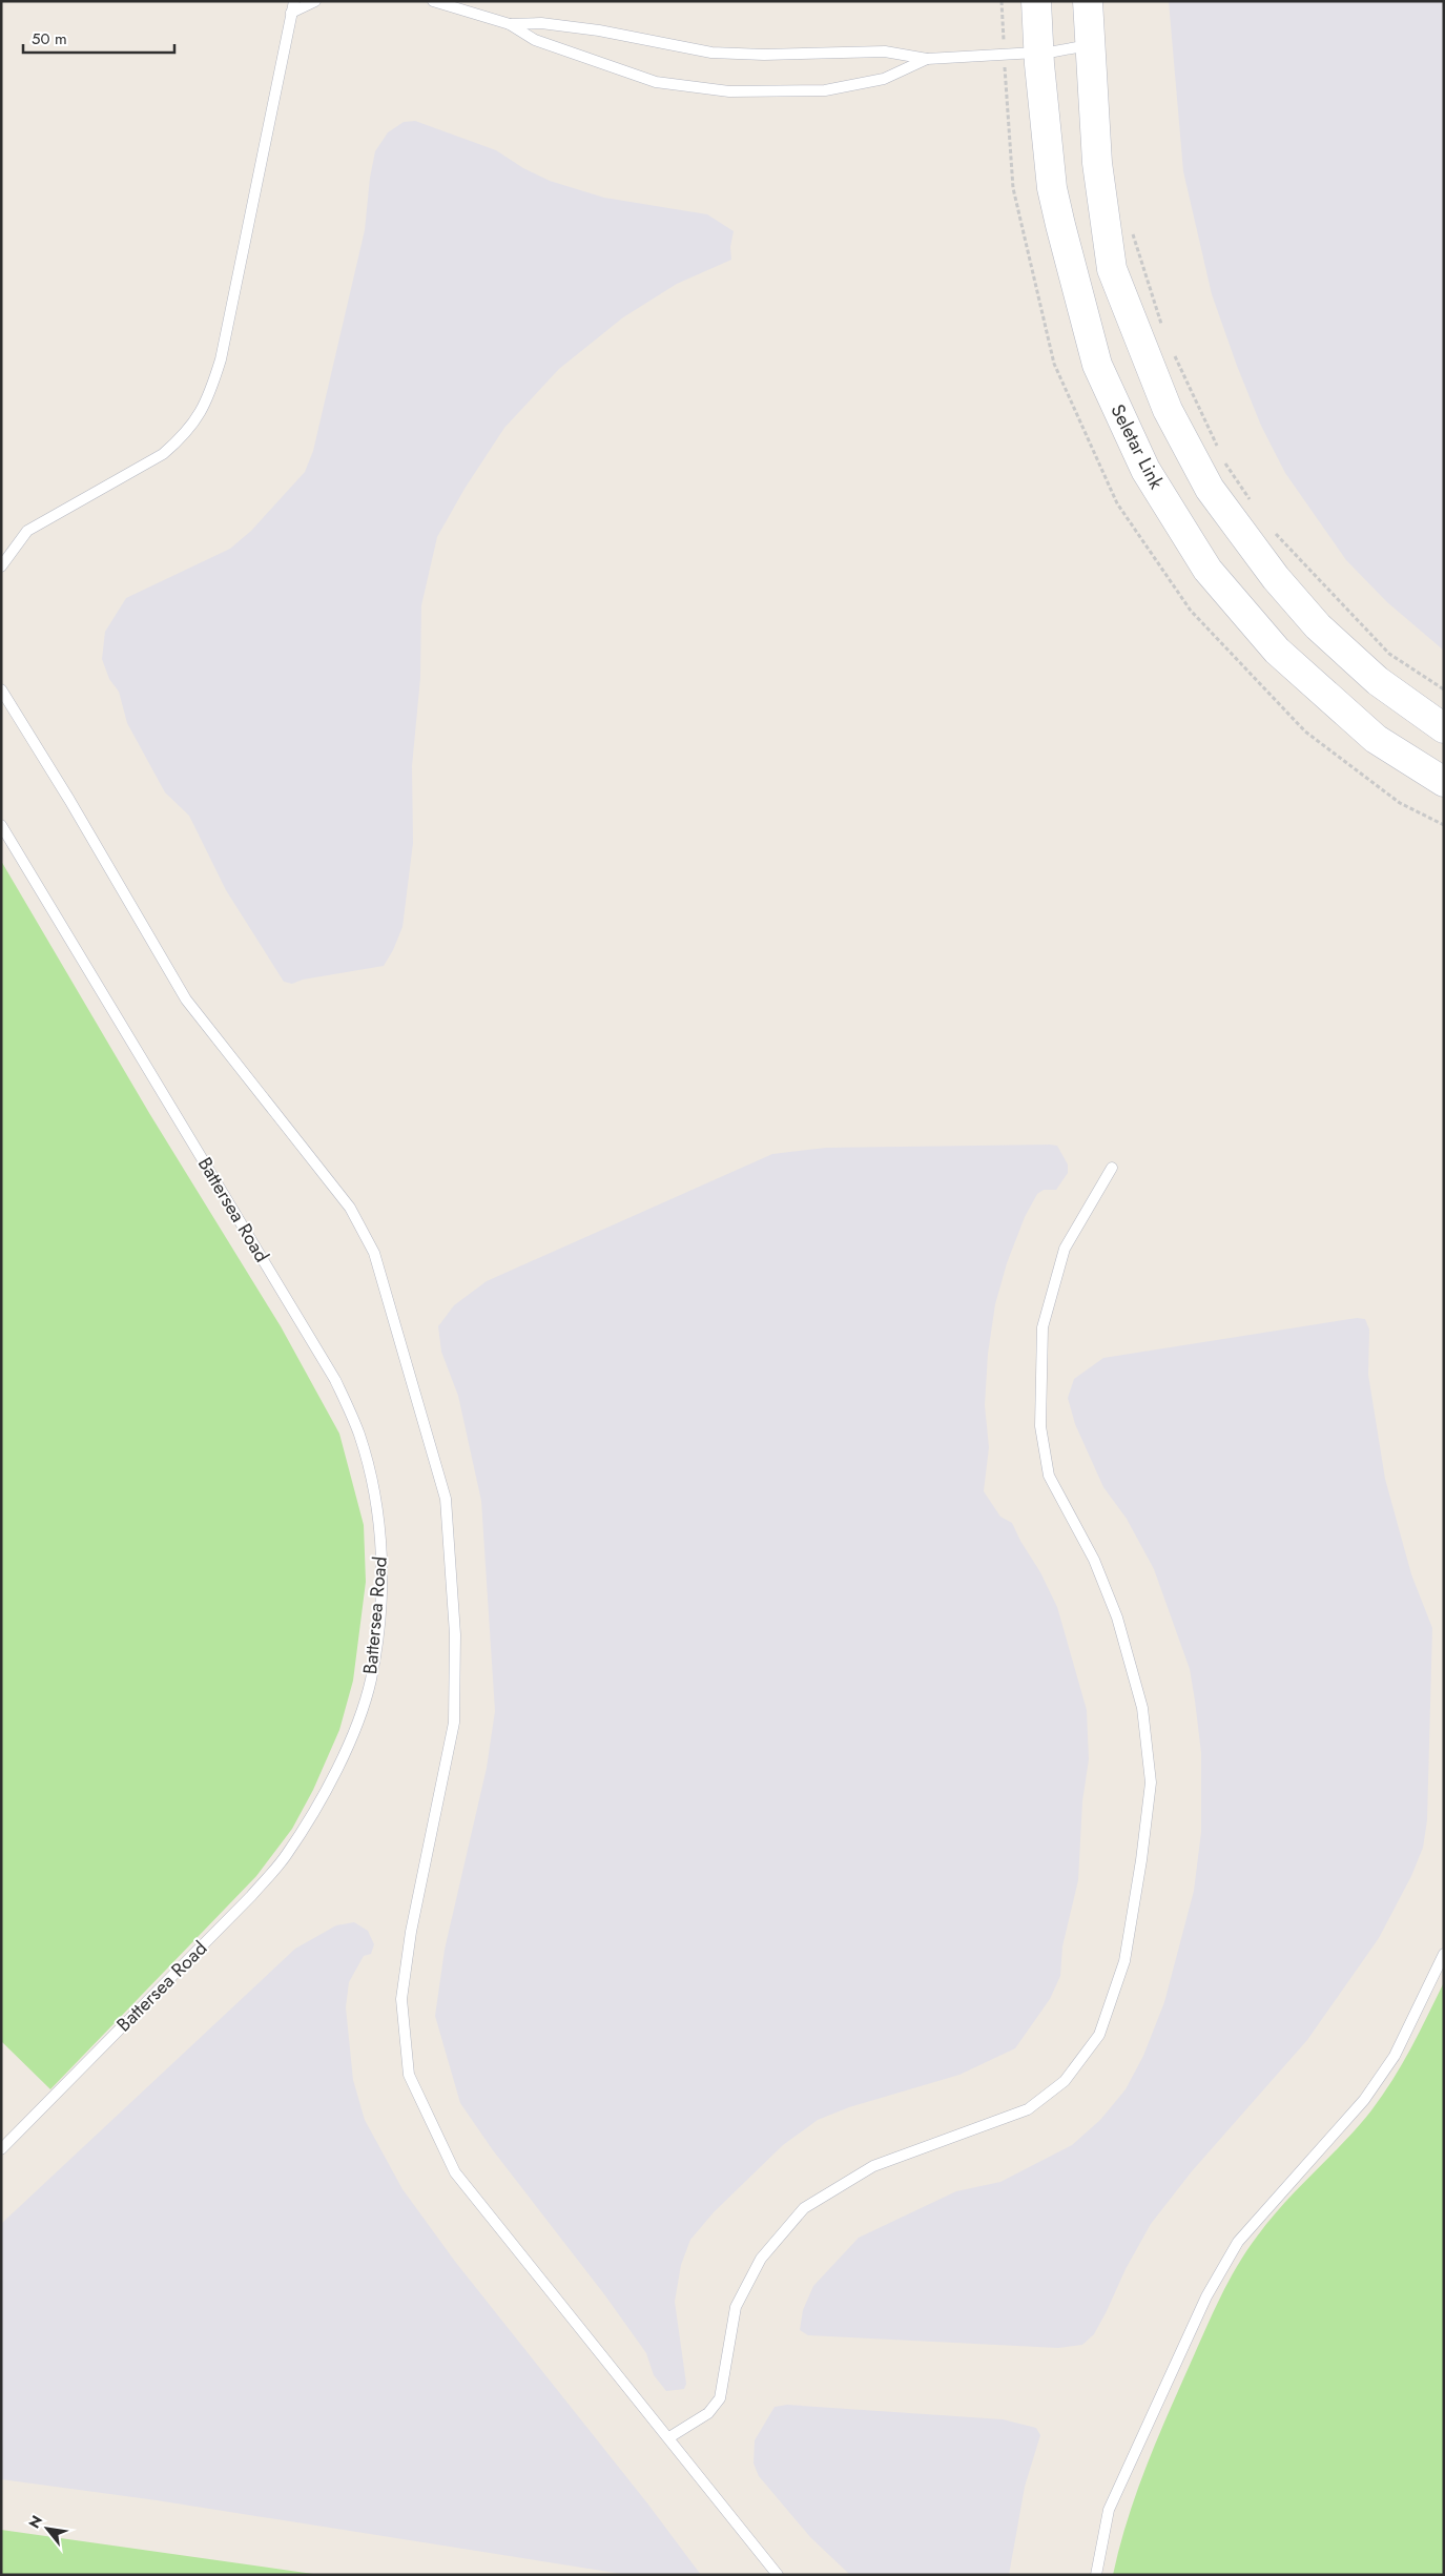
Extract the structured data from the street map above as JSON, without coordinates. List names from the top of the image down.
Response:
{
  "streets": {
    "main road": ["Seletar Link"],
    "lane": ["Battersea Road"]
  },
  "scale_bar": "50 m",
  "north": "top left"
}
